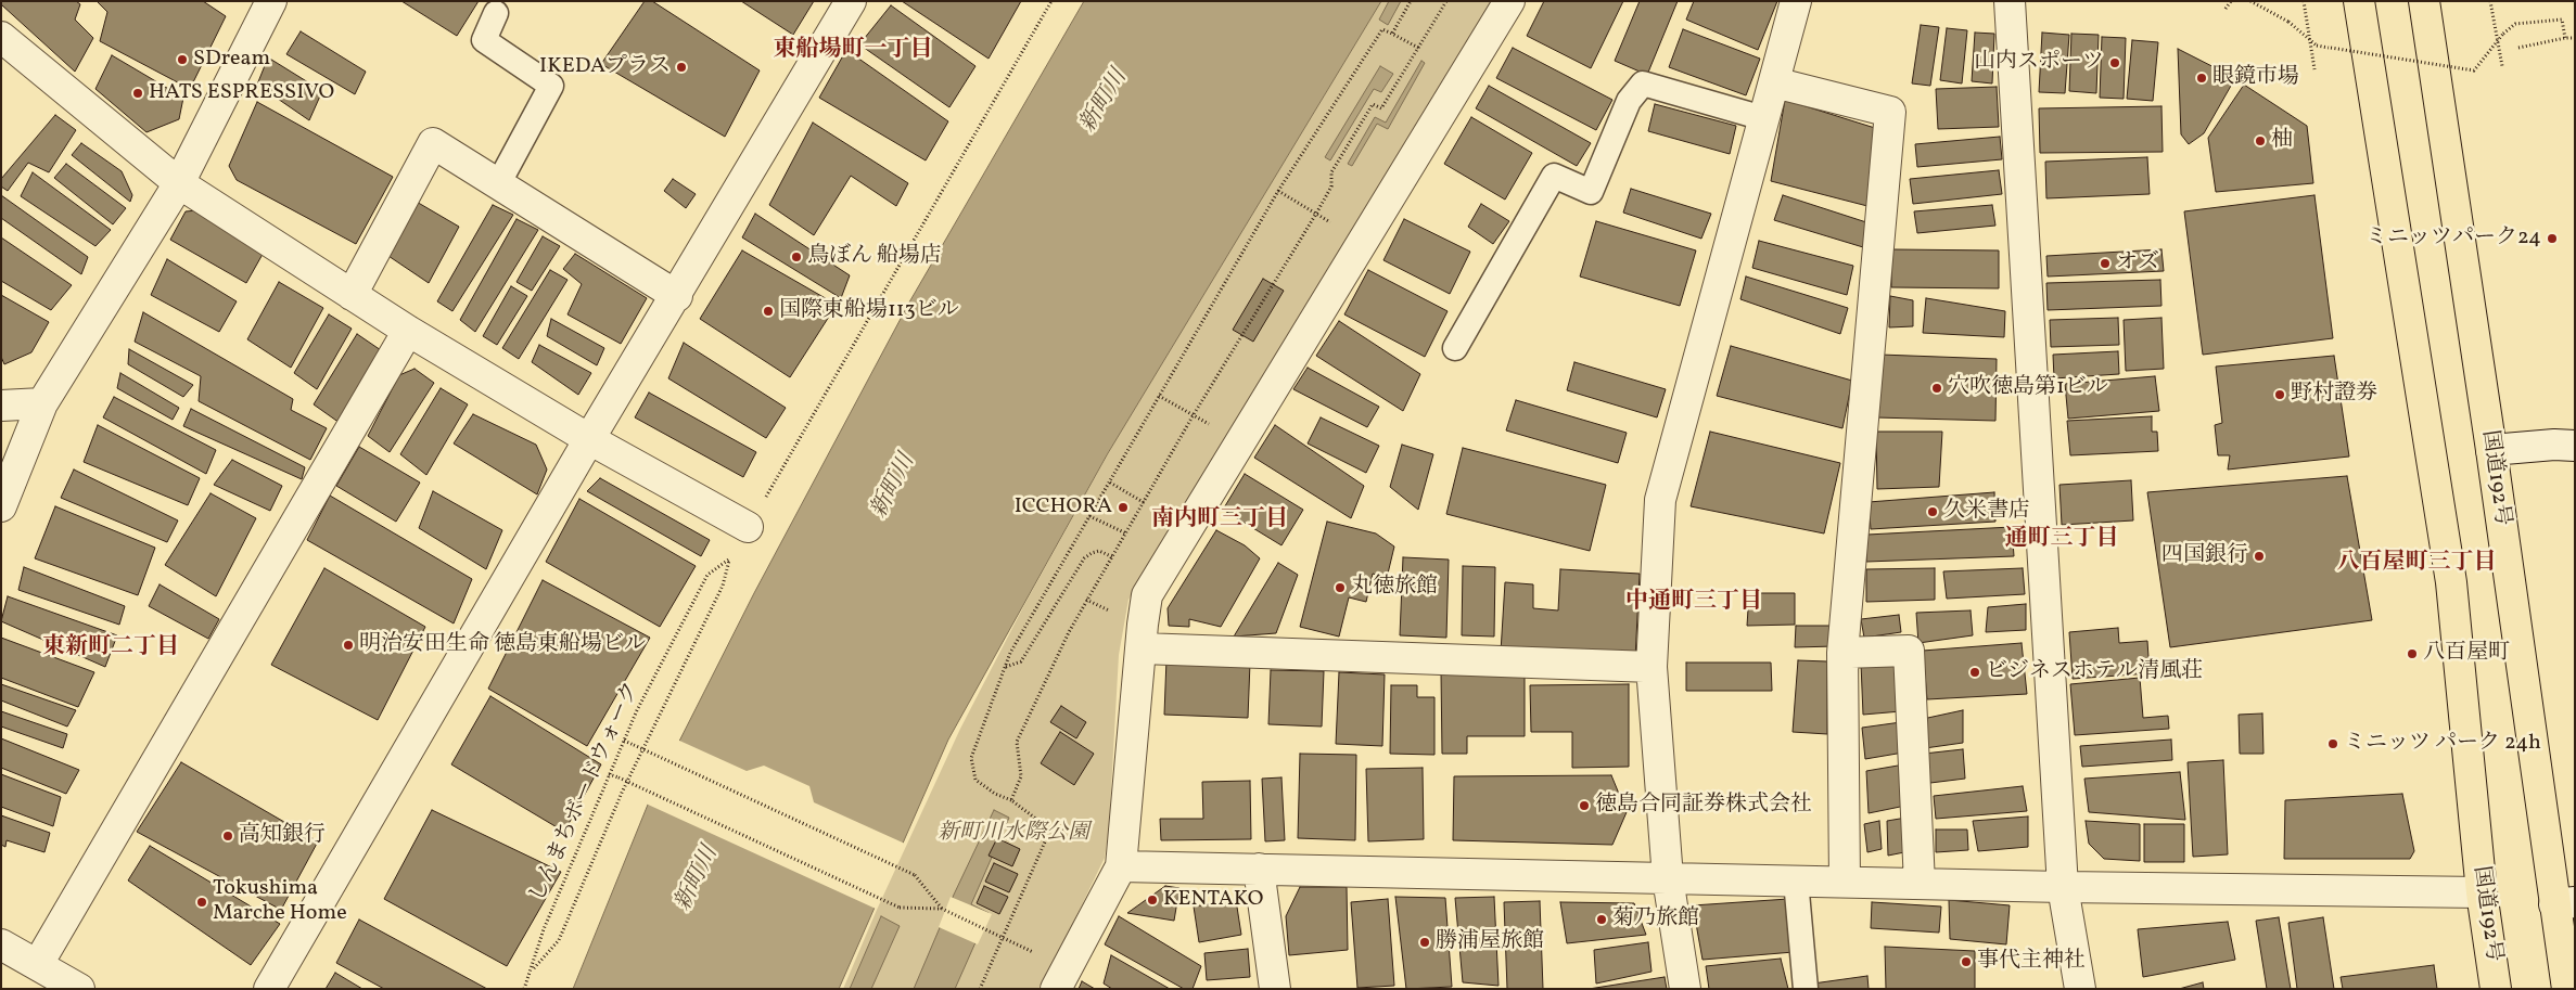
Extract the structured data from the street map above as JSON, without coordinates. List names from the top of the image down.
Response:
{
  "streets": {
    "highway": ["国道192号"],
    "path": ["しんまちボードウォーク"]
  },
  "districts": [
    "東船場町一丁目",
    "南内町三丁目",
    "通町三丁目",
    "八百屋町三丁目",
    "中通町三丁目",
    "東新町二丁目"
  ],
  "water": ["新町川"],
  "parks": ["新町川水際公園"],
  "places": [
    "SDream",
    "山内スポーツ",
    "IKEDAプラス",
    "眼鏡市場",
    "HATS ESPRESSIVO",
    "柚",
    "ミニッツパーク24",
    "鳥ぼん 船場店",
    "オズ",
    "国際東船場113ビル",
    "穴吹徳島第1ビル",
    "野村證券",
    "ICCHORA",
    "久米書店",
    "四国銀行",
    "丸徳旅館",
    "明治安田生命 徳島東船場ビル",
    "八百屋町",
    "ビジネスホテル清風荘",
    "ミニッツ パーク 24h",
    "徳島合同証券株式会社",
    "高知銀行",
    "KENTAKO",
    "Tokushima Marche Home",
    "菊乃旅館",
    "勝浦屋旅館",
    "事代主神社"
  ]
}
